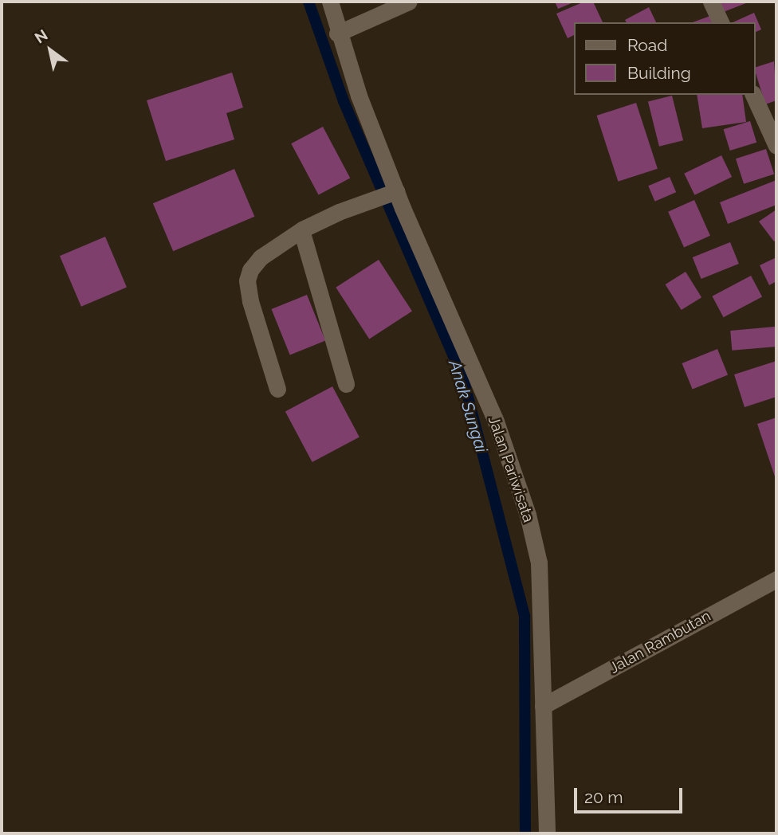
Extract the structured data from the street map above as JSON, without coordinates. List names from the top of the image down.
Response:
{
  "streets": {
    "street": ["Jalan Pariwisata", "Jalan Rambutan"]
  },
  "crossings": [
    ["Jalan Pariwisata", "Jalan Rambutan"]
  ],
  "water": ["Anak Sungai"],
  "legend": ["Road", "Building"],
  "scale_bar": "20 m",
  "north": "top left"
}
